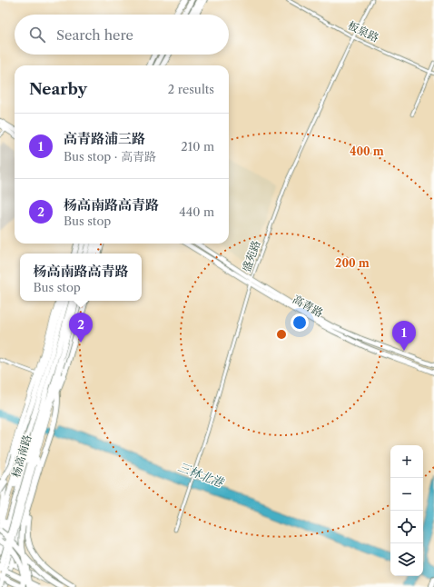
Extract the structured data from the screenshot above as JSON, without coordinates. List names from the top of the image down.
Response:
{
  "streets": {
    "highway": ["杨高南路"],
    "main road": ["高青路"],
    "street": ["板泉路", "盛苑路"]
  },
  "crossings": [
    ["板泉路", "盛苑路"],
    ["盛苑路", "高青路"]
  ],
  "water": ["三林北港"],
  "page": {
    "search": "Search here",
    "heading": ["Nearby", "2 results"],
    "list": [
      {
        "mark": "1",
        "name": "高青路浦三路",
        "note": "Bus stop · 高青路",
        "value": "210 m"
      },
      {
        "mark": "2",
        "name": "杨高南路高青路",
        "note": "Bus stop",
        "value": "440 m"
      }
    ],
    "popup": ["杨高南路高青路", "Bus stop"],
    "pins": ["2", "1"],
    "map_buttons": ["+", "−"]
  },
  "rings": ["400 m", "200 m"]
}
